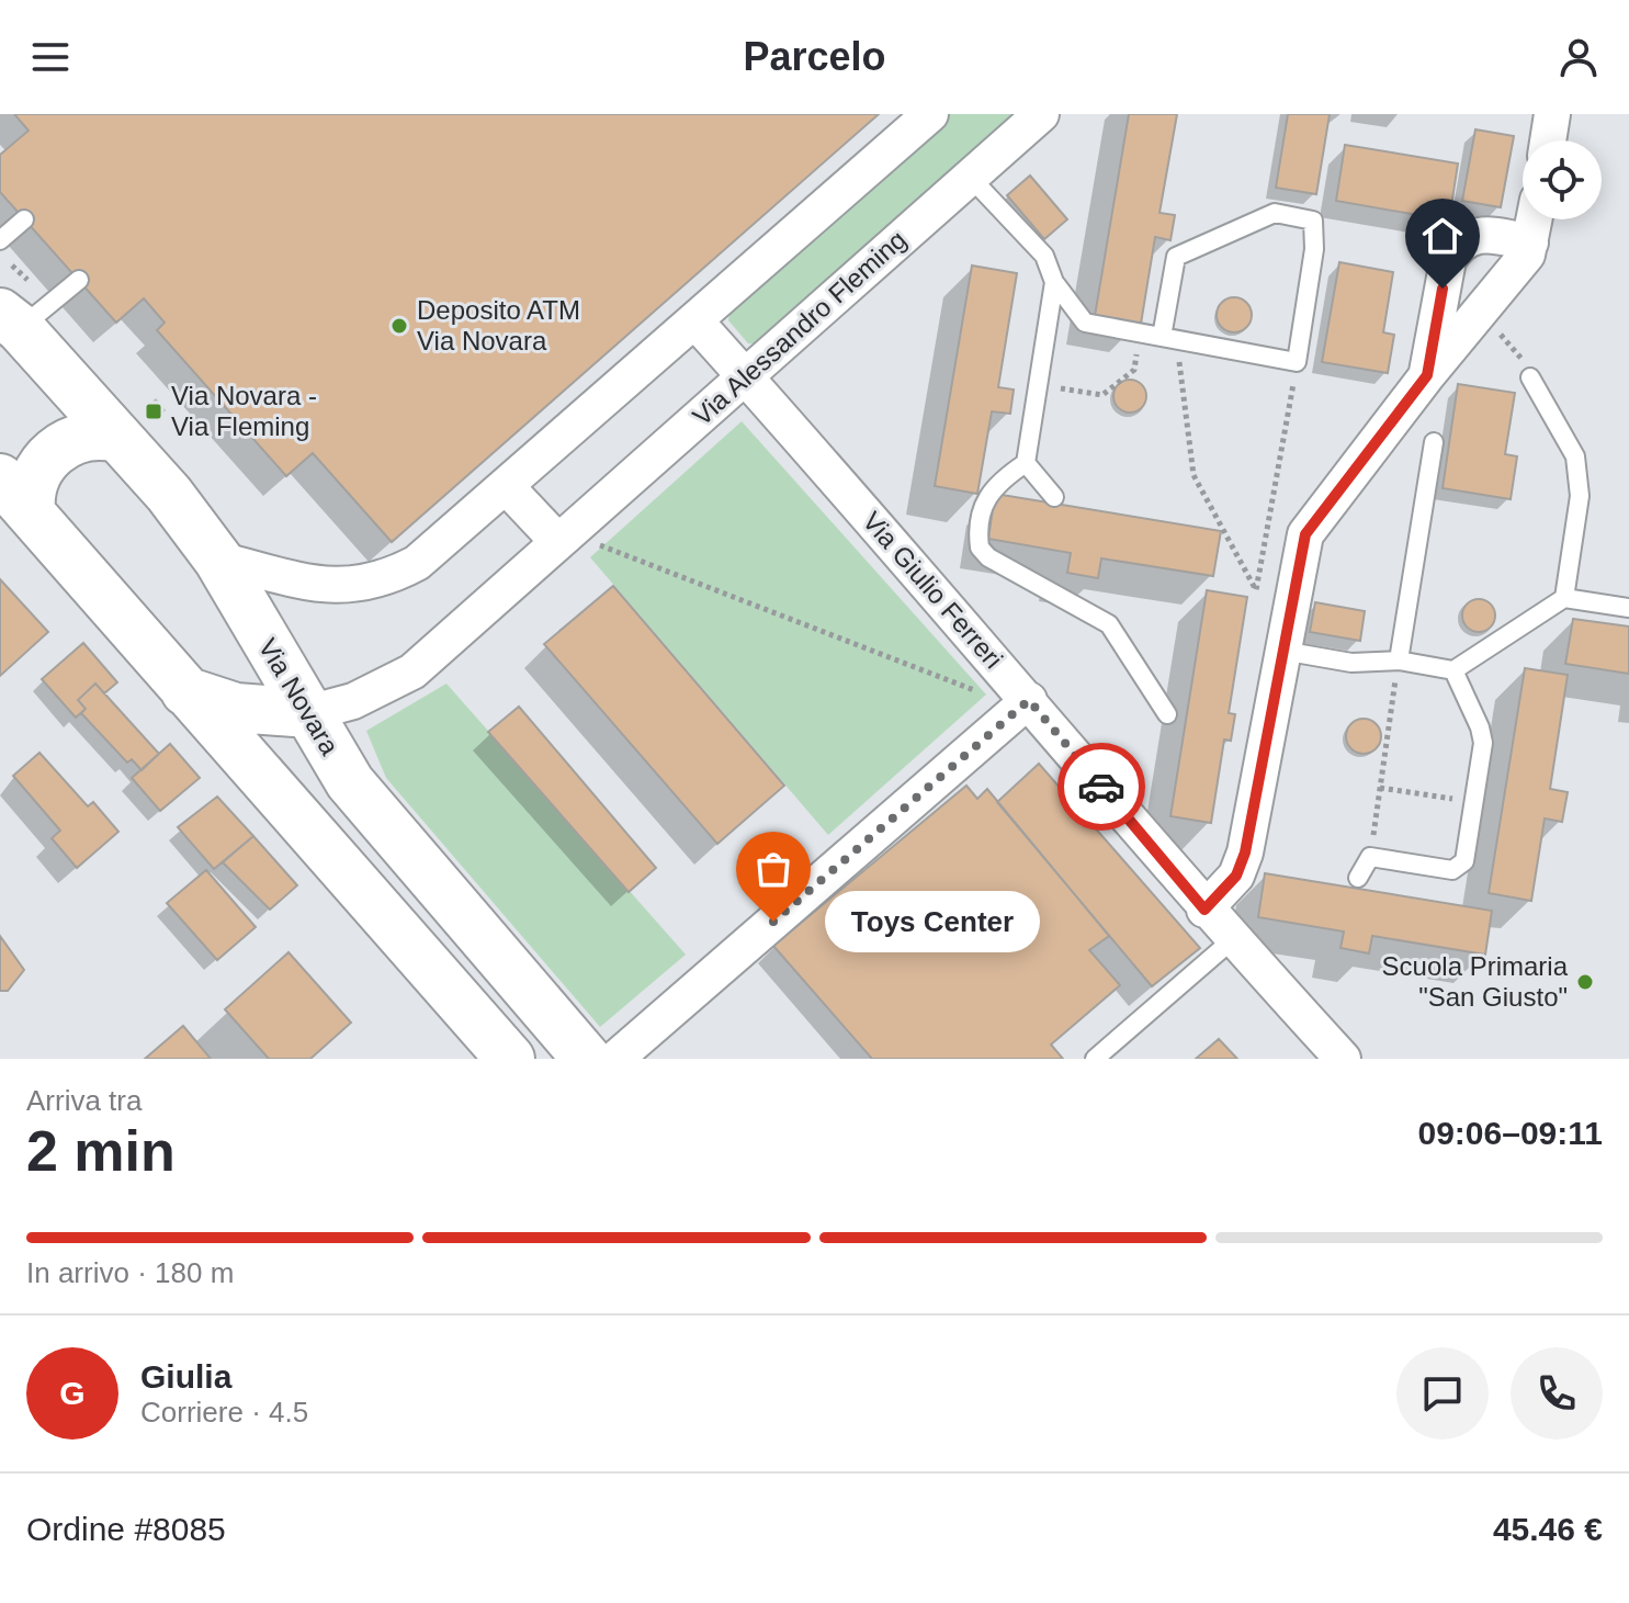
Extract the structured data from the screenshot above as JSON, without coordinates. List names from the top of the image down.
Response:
{
  "streets": {
    "street": ["Via Alessandro Fleming", "Via Giulio Ferreri", "Via Novara"]
  },
  "crossings": [
    ["Via Alessandro Fleming", "Via Giulio Ferreri"],
    ["Via Alessandro Fleming", "Via Novara"]
  ],
  "places": {
    "other": ["Deposito ATM Via Novara", "Toys Center", "Scuola Primaria \"San Giusto\""],
    "transit": ["Via Novara - Via Fleming"]
  },
  "page": {
    "header": "Parcelo",
    "bubble": "Toys Center",
    "heading": ["2 min", "Arriva tra", "09:06–09:11"],
    "panel": [
      "Giulia",
      "Corriere · 4.5",
      "Ordine #8085",
      "45.46 €"
    ],
    "bar": "In arrivo · 180 m",
    "round": "G"
  }
}
